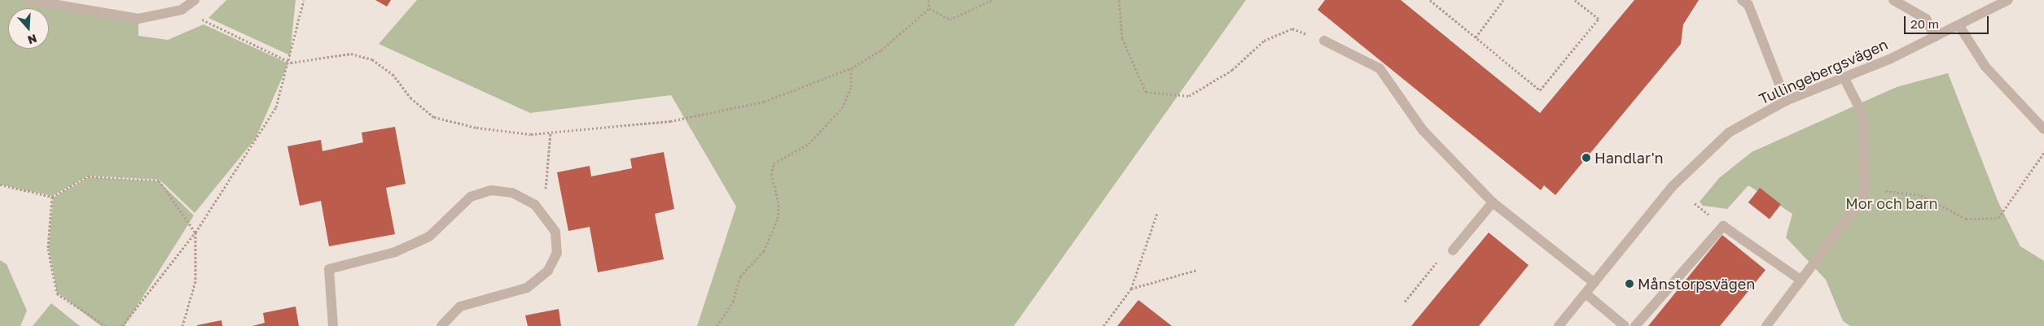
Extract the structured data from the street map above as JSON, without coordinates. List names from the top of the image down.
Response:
{
  "streets": {
    "street": ["Tullingebergsvägen"]
  },
  "parks": ["Mor och barn"],
  "places": ["Handlar'n", "Månstorpsvägen"],
  "scale_bar": "20 m",
  "north": "bottom"
}
